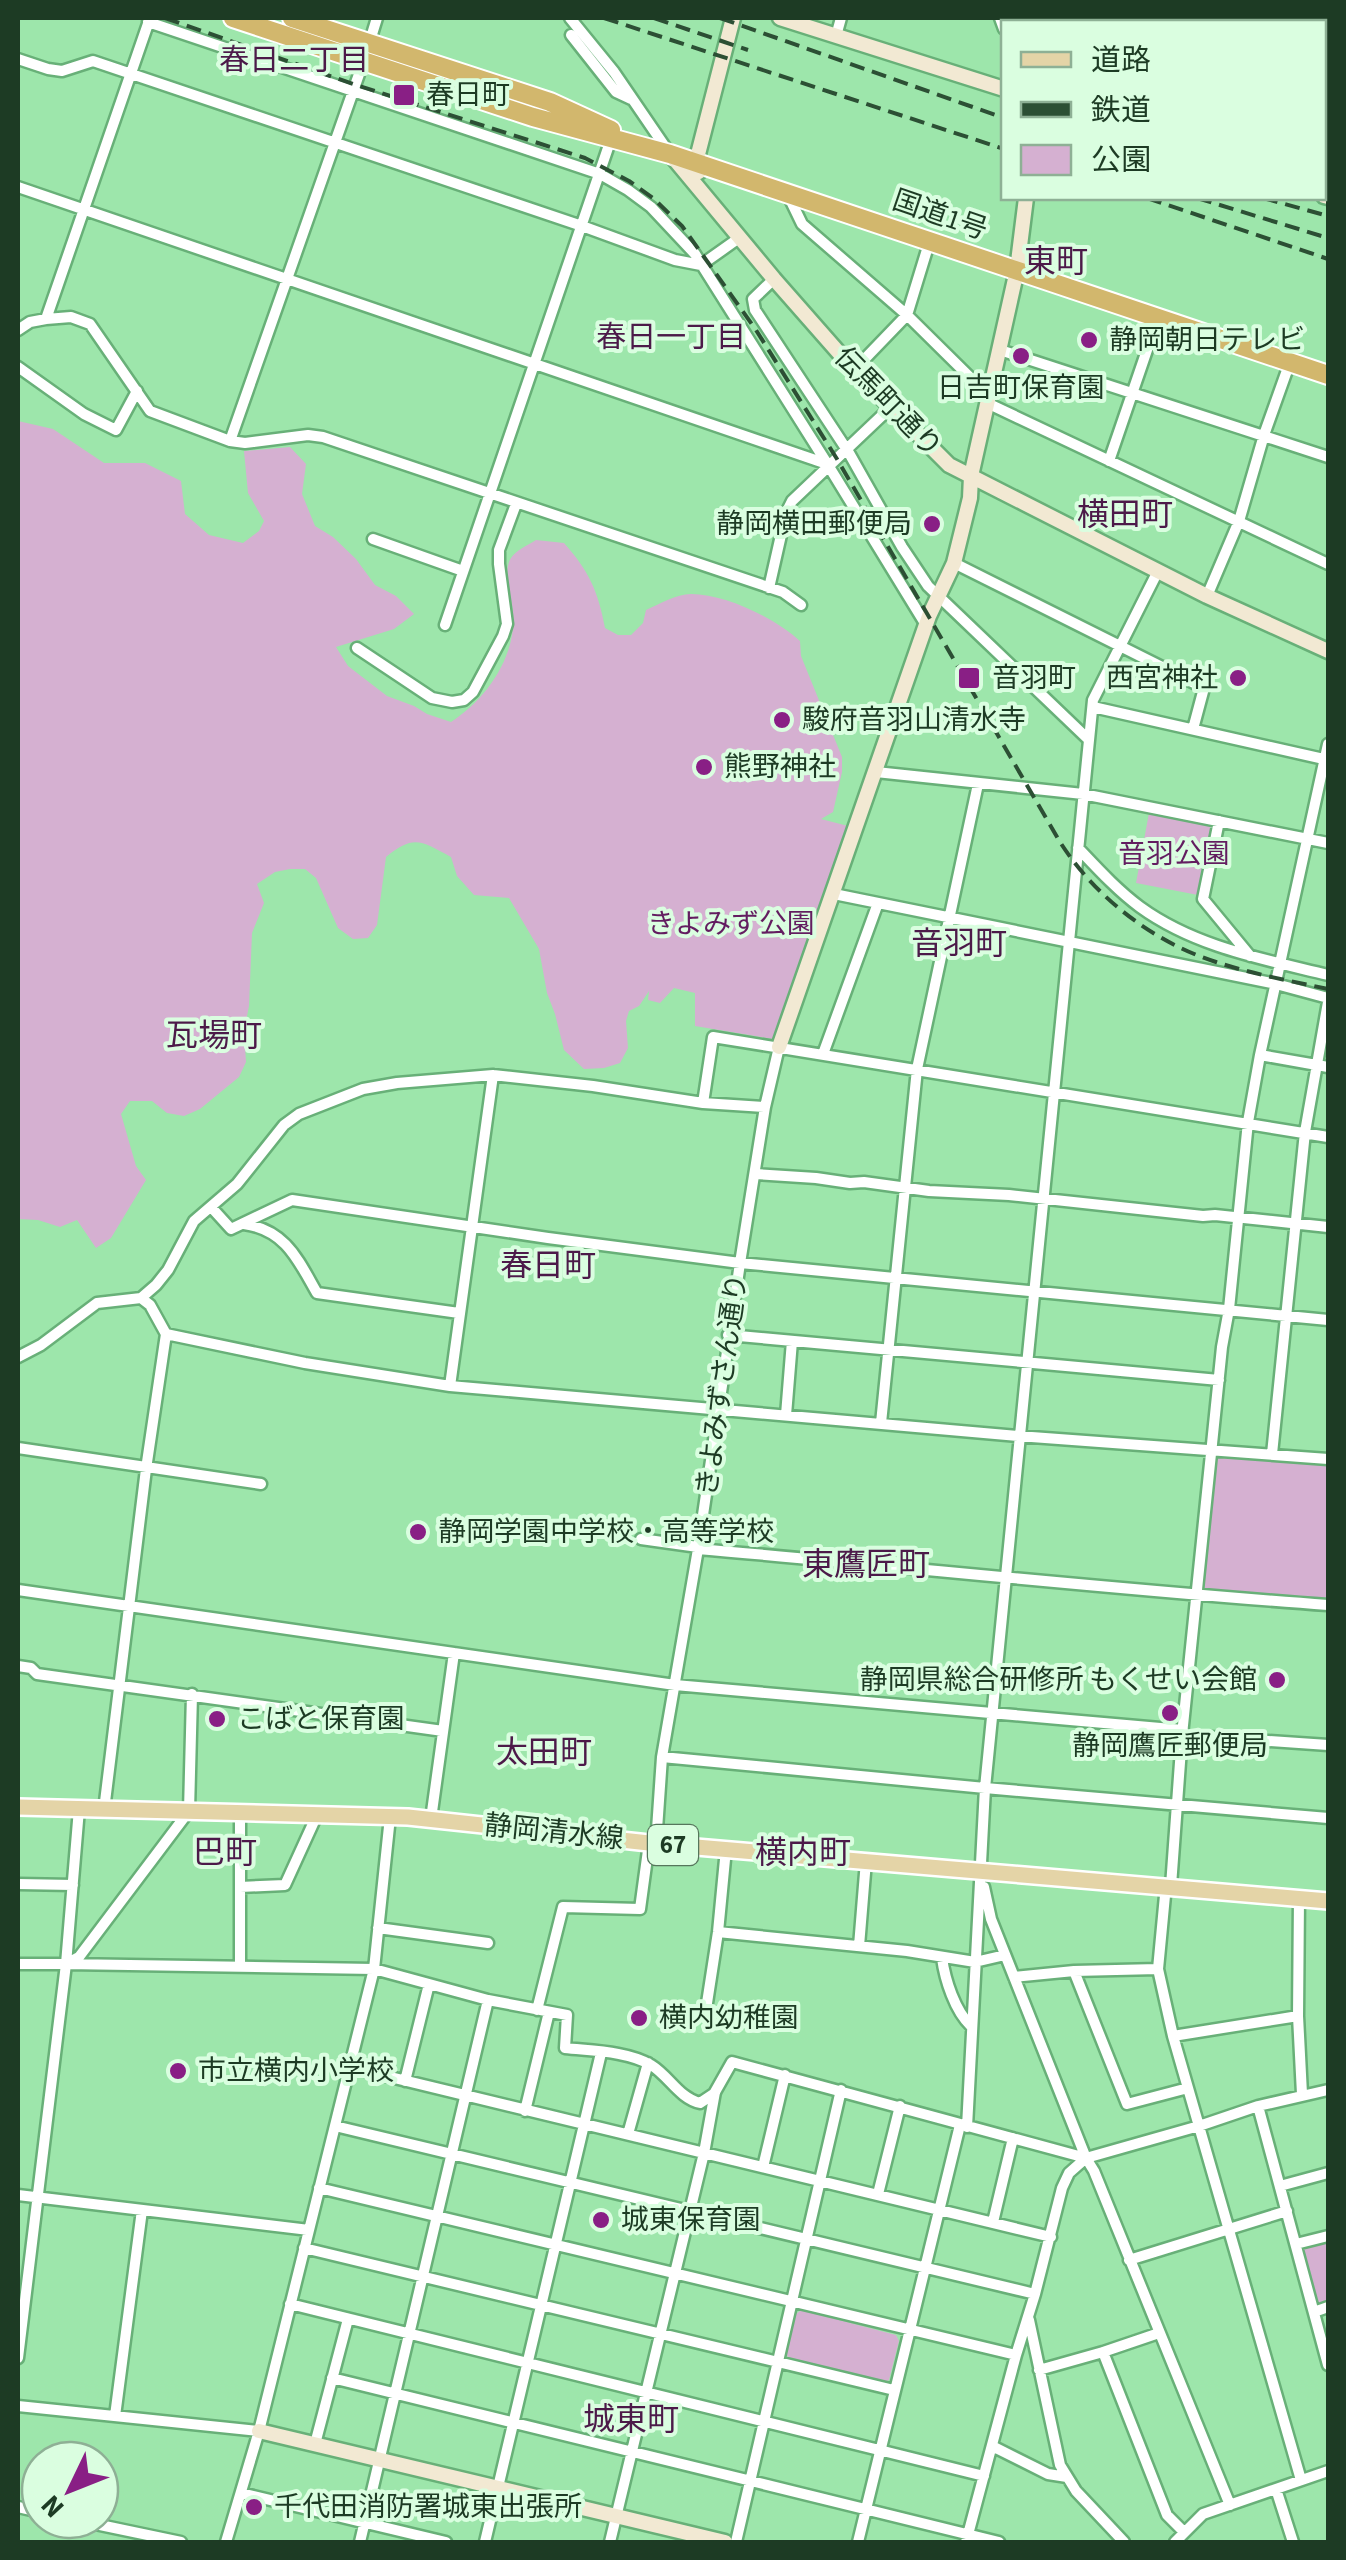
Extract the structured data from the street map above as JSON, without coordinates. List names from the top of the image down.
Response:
{
  "streets": {
    "highway": ["国道1号"],
    "main road": ["静岡清水線", "67"],
    "street": ["伝馬町通り", "きよみずさん通り"]
  },
  "crossings": [
    ["国道1号", "伝馬町通り"],
    ["きよみずさん通り", "静岡清水線"]
  ],
  "districts": [
    "春日二丁目",
    "東町",
    "春日一丁目",
    "横田町",
    "音羽町",
    "瓦場町",
    "春日町",
    "東鷹匠町",
    "太田町",
    "巴町",
    "横内町",
    "城東町"
  ],
  "parks": ["音羽公園", "きよみず公園"],
  "places": {
    "transit": ["春日町", "音羽町"],
    "other": [
      "静岡朝日テレビ",
      "日吉町保育園",
      "静岡横田郵便局",
      "西宮神社",
      "駿府音羽山清水寺",
      "熊野神社",
      "静岡学園中学校・高等学校",
      "静岡県総合研修所 もくせい会館",
      "静岡鷹匠郵便局",
      "こばと保育園",
      "横内幼稚園",
      "市立横内小学校",
      "城東保育園",
      "千代田消防署城東出張所"
    ]
  },
  "legend": ["道路", "鉄道", "公園"],
  "north": "bottom left"
}
